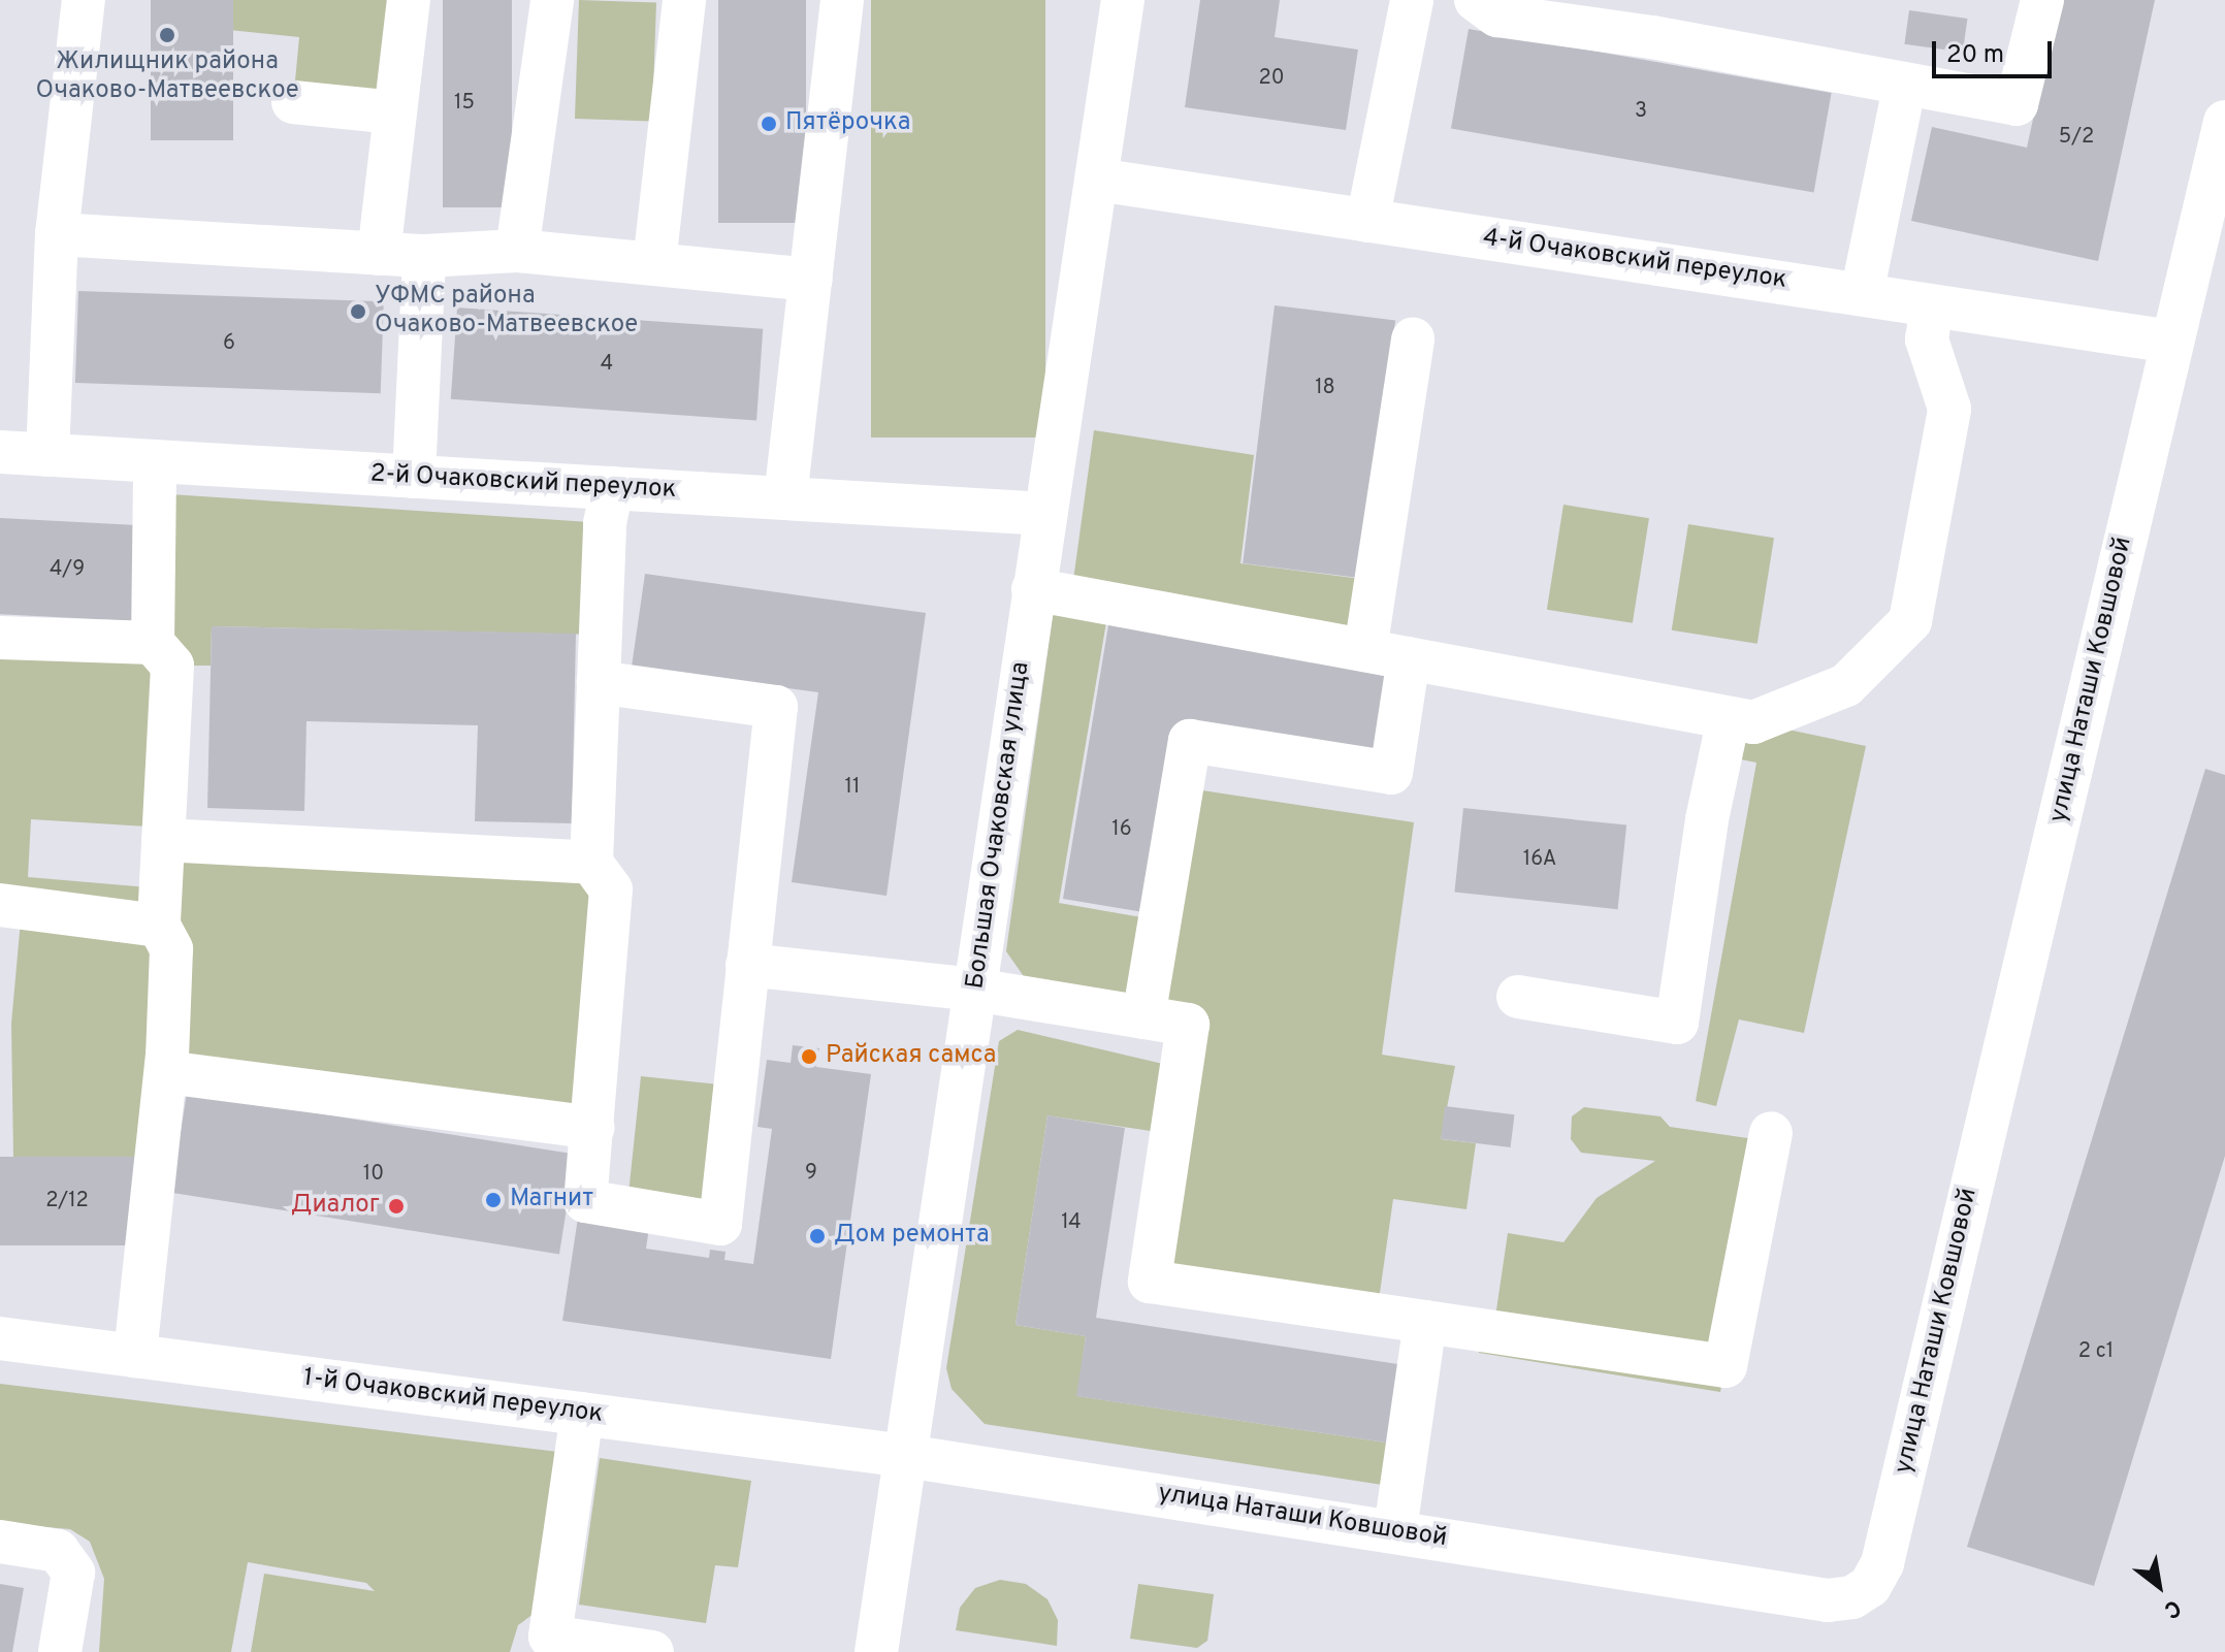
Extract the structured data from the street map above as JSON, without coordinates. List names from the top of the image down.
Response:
{
  "streets": {
    "street": [
      "4-й Очаковский переулок",
      "2-й Очаковский переулок",
      "улица Наташи Ковшовой",
      "Большая Очаковская улица",
      "1-й Очаковский переулок"
    ]
  },
  "crossings": [
    ["4-й Очаковский переулок", "улица Наташи Ковшовой"],
    ["4-й Очаковский переулок", "Большая Очаковская улица"],
    ["2-й Очаковский переулок", "Большая Очаковская улица"],
    ["улица Наташи Ковшовой", "Большая Очаковская улица"],
    ["улица Наташи Ковшовой", "1-й Очаковский переулок"],
    ["Большая Очаковская улица", "1-й Очаковский переулок"]
  ],
  "places": [
    "Жилищник района Очаково-Матвеевское",
    "Пятёрочка",
    "УФМС района Очаково-Матвеевское",
    "Райская самса",
    "Магнит",
    "Диалог",
    "Дом ремонта"
  ],
  "house_numbers": [
    "20",
    "15",
    "3",
    "5/2",
    "6",
    "4",
    "18",
    "4/9",
    "11",
    "16",
    "16А",
    "9",
    "10",
    "2/12",
    "14",
    "2 с1"
  ],
  "scale_bar": "20 m",
  "north": "bottom right"
}
